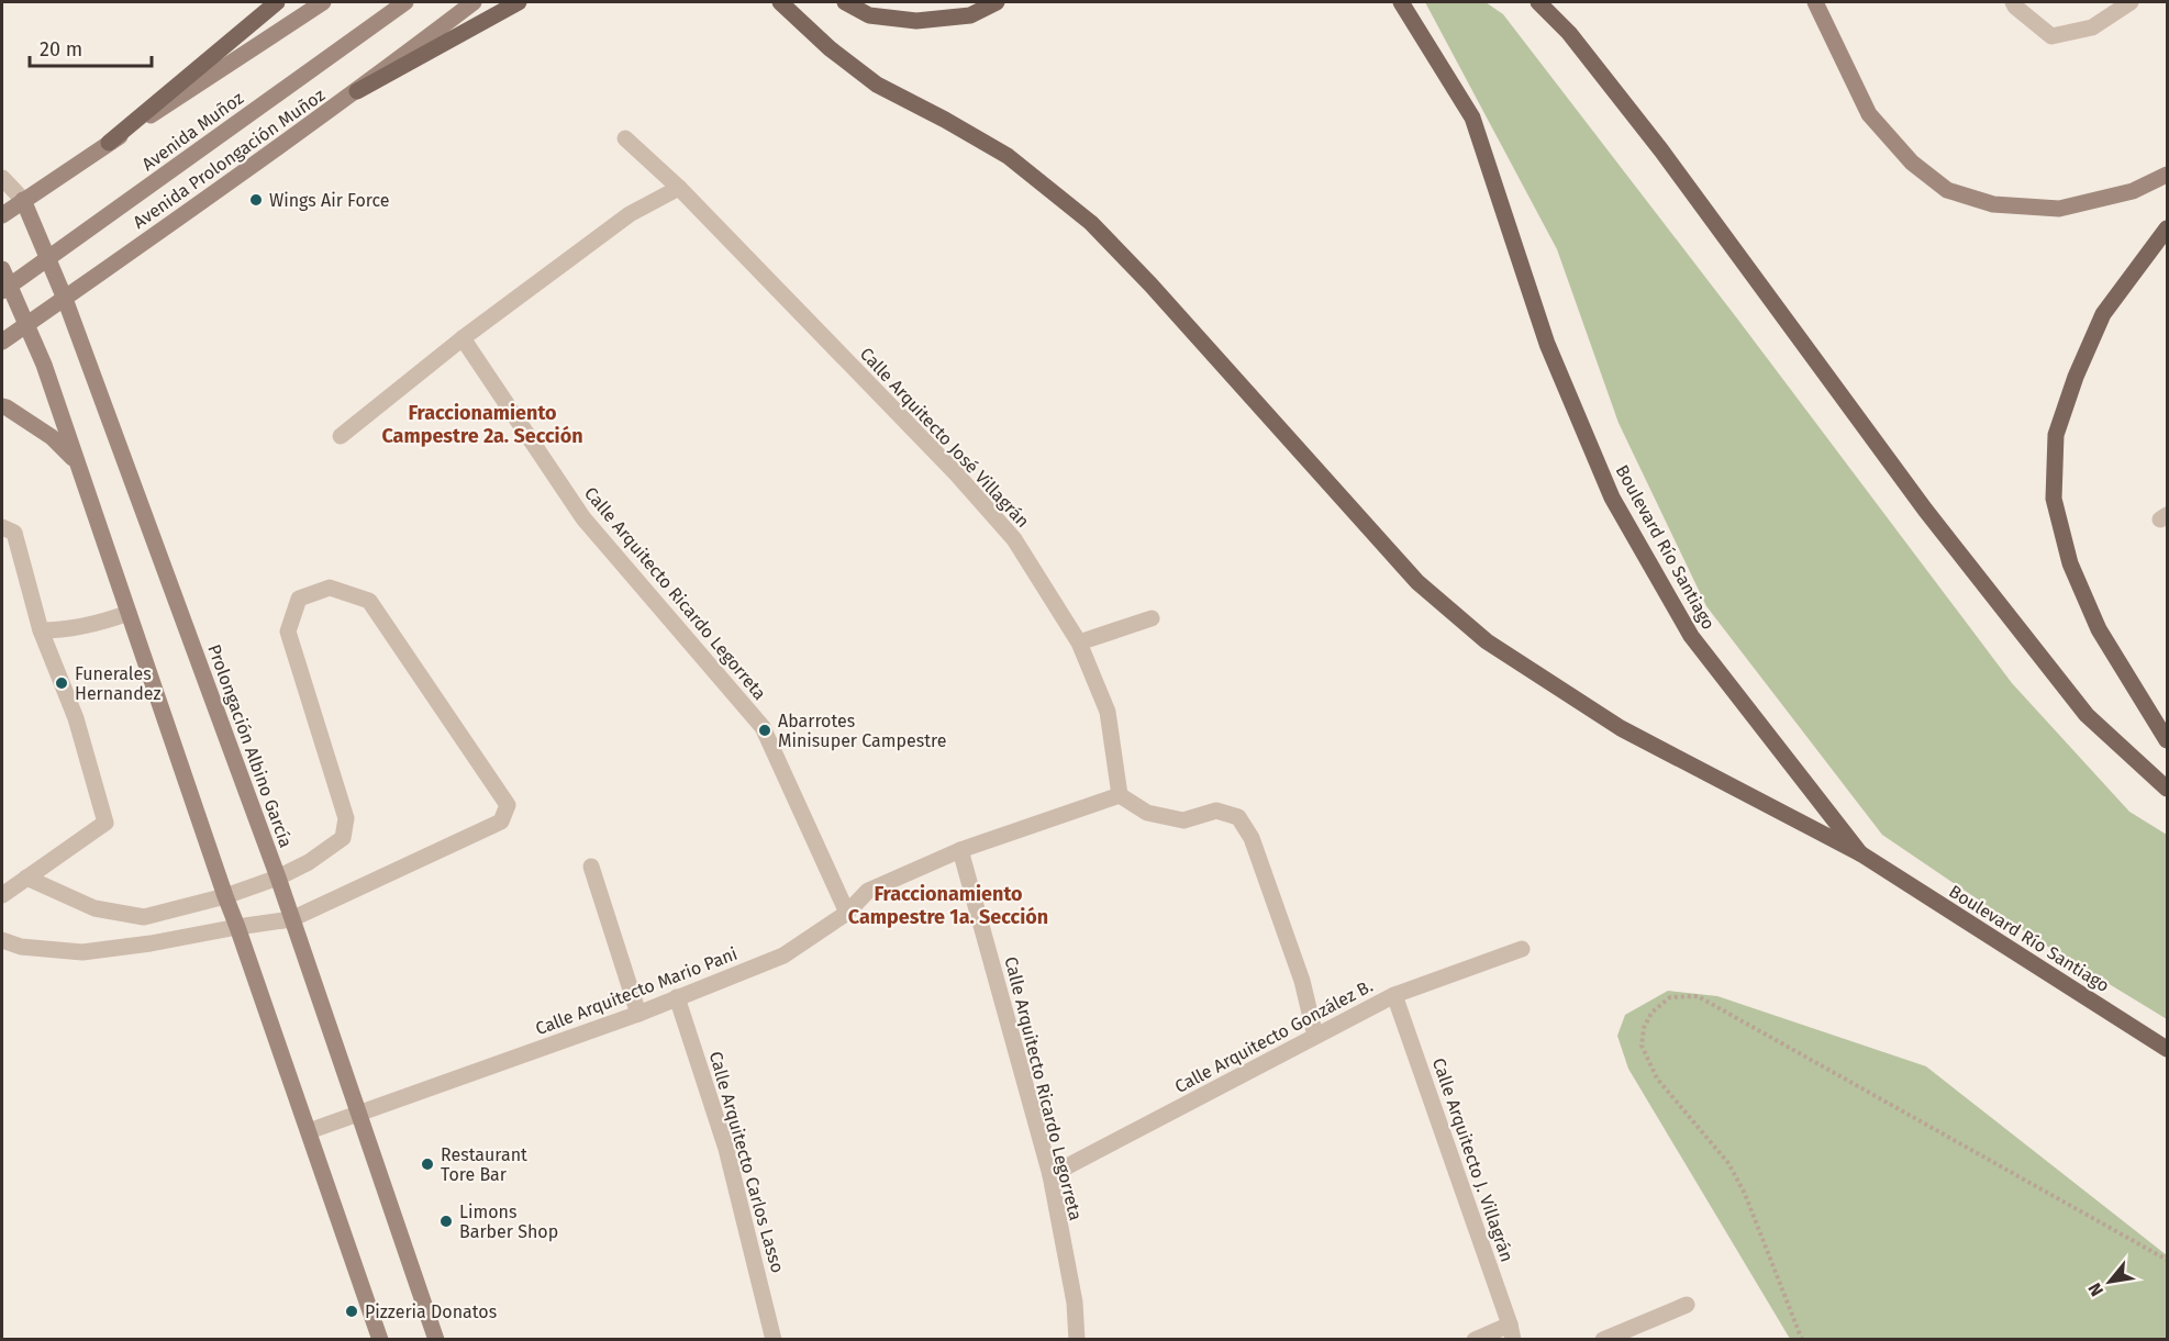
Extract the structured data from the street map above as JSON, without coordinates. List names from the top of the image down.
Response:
{
  "streets": {
    "main road": [
      "Avenida Muñoz",
      "Avenida Prolongación Muñoz",
      "Boulevard Río Santiago",
      "Prolongación Albino García"
    ],
    "street": [
      "Calle Arquitecto José Villagrán",
      "Calle Arquitecto Ricardo Legorreta",
      "Calle Arquitecto Mario Pani",
      "Calle Arquitecto González B.",
      "Calle Arquitecto J. Villagrán",
      "Calle Arquitecto Carlos Lasso"
    ]
  },
  "crossings": [
    ["Avenida Prolongación Muñoz", "Prolongación Albino García"],
    ["Calle Arquitecto Ricardo Legorreta", "Calle Arquitecto Mario Pani"],
    ["Calle Arquitecto Ricardo Legorreta", "Calle Arquitecto González B."],
    ["Prolongación Albino García", "Calle Arquitecto Mario Pani"],
    ["Calle Arquitecto Mario Pani", "Calle Arquitecto Carlos Lasso"],
    ["Calle Arquitecto González B.", "Calle Arquitecto J. Villagrán"]
  ],
  "districts": ["Fraccionamiento Campestre 2a. Sección", "Fraccionamiento Campestre 1a. Sección"],
  "places": [
    "Wings Air Force",
    "Funerales Hernandez",
    "Abarrotes Minisuper Campestre",
    "Restaurant Tore Bar",
    "Limons Barber Shop",
    "Pizzeria Donatos"
  ],
  "scale_bar": "20 m",
  "north": "bottom left"
}
